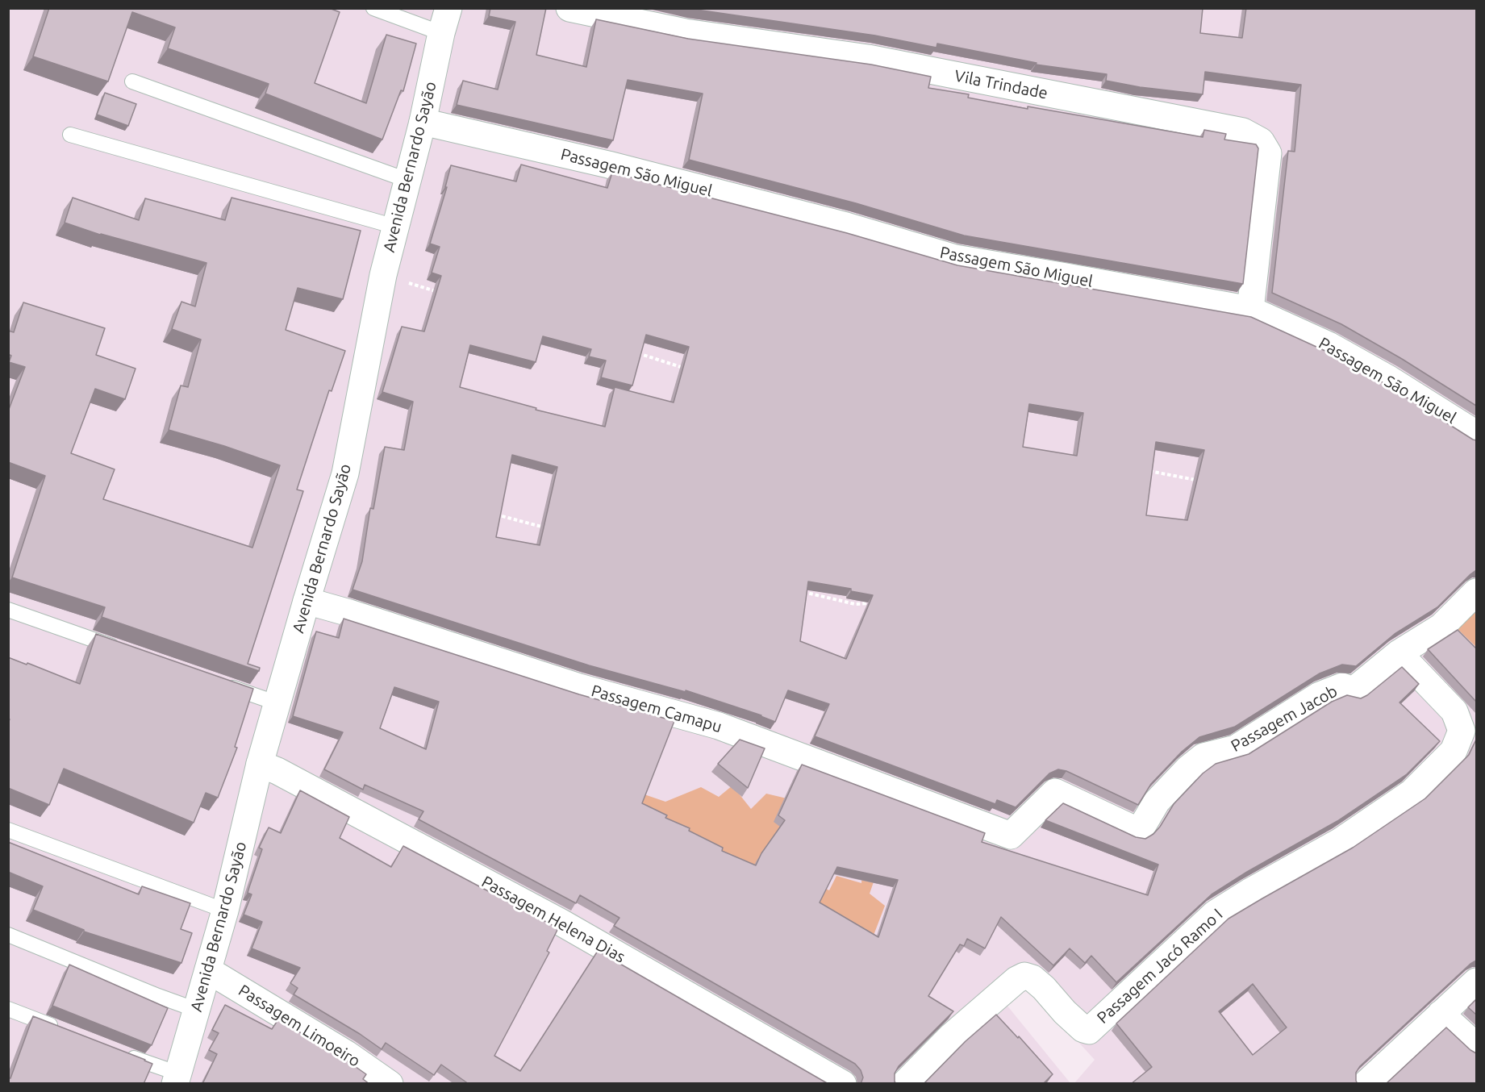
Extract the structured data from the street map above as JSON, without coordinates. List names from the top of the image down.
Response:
{
  "streets": {
    "street": [
      "Vila Trindade",
      "Avenida Bernardo Sayão",
      "Passagem São Miguel",
      "Passagem Camapu",
      "Passagem Jacob",
      "Passagem Helena Dias",
      "Passagem Jacó Ramo I",
      "Passagem Limoeiro"
    ]
  },
  "crossings": [
    ["Vila Trindade", "Passagem São Miguel"],
    ["Avenida Bernardo Sayão", "Passagem São Miguel"],
    ["Avenida Bernardo Sayão", "Passagem Camapu"],
    ["Avenida Bernardo Sayão", "Passagem Helena Dias"],
    ["Avenida Bernardo Sayão", "Passagem Limoeiro"],
    ["Passagem Camapu", "Passagem Jacob"],
    ["Passagem Jacob", "Passagem Jacó Ramo I"]
  ]
}
